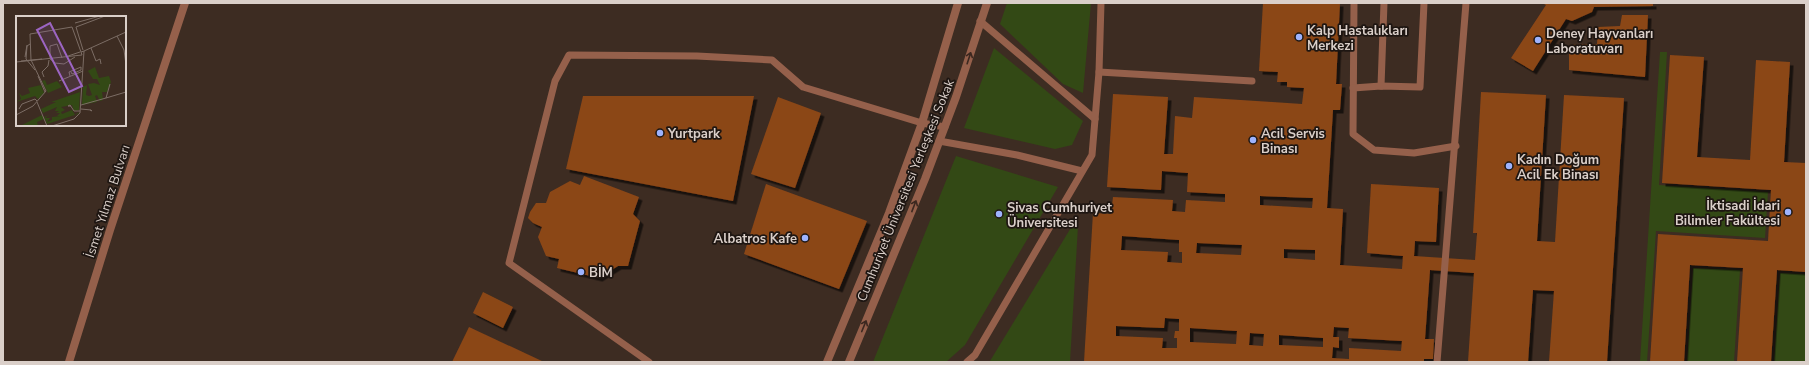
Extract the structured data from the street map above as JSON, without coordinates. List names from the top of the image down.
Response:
{
  "streets": {
    "street": ["Cumhuriyet Üniversitesi Yerleşkesi Sokak", "İsmet Yılmaz Bulvarı"]
  },
  "places": [
    "Kalp Hastalıkları Merkezi",
    "Deney Hayvanları Laboratuvarı",
    "Yurtpark",
    "Acil Servis Binası",
    "Kadın Doğum Acil Ek Binası",
    "İktisadi İdari Bilimler Fakültesi",
    "Sivas Cumhuriyet Üniversitesi",
    "Albatros Kafe",
    "BİM"
  ]
}
